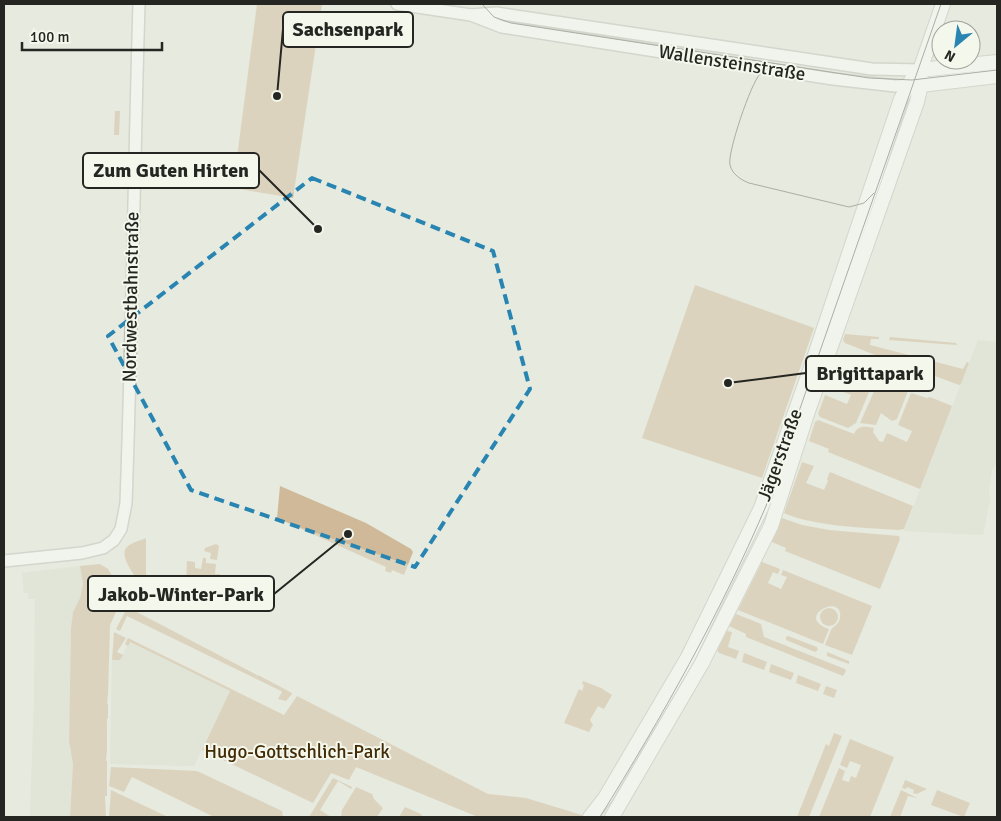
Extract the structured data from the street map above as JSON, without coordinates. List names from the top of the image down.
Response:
{
  "streets": {
    "main road": ["Wallensteinstraße", "Jägerstraße"],
    "street": ["Nordwestbahnstraße"]
  },
  "crossings": [
    ["Wallensteinstraße", "Jägerstraße"]
  ],
  "parks": ["Hugo-Gottschlich-Park"],
  "places": [
    "Sachsenpark",
    "Zum Guten Hirten",
    "Brigittapark",
    "Jakob-Winter-Park"
  ],
  "scale_bar": "100 m",
  "north": "bottom left"
}
